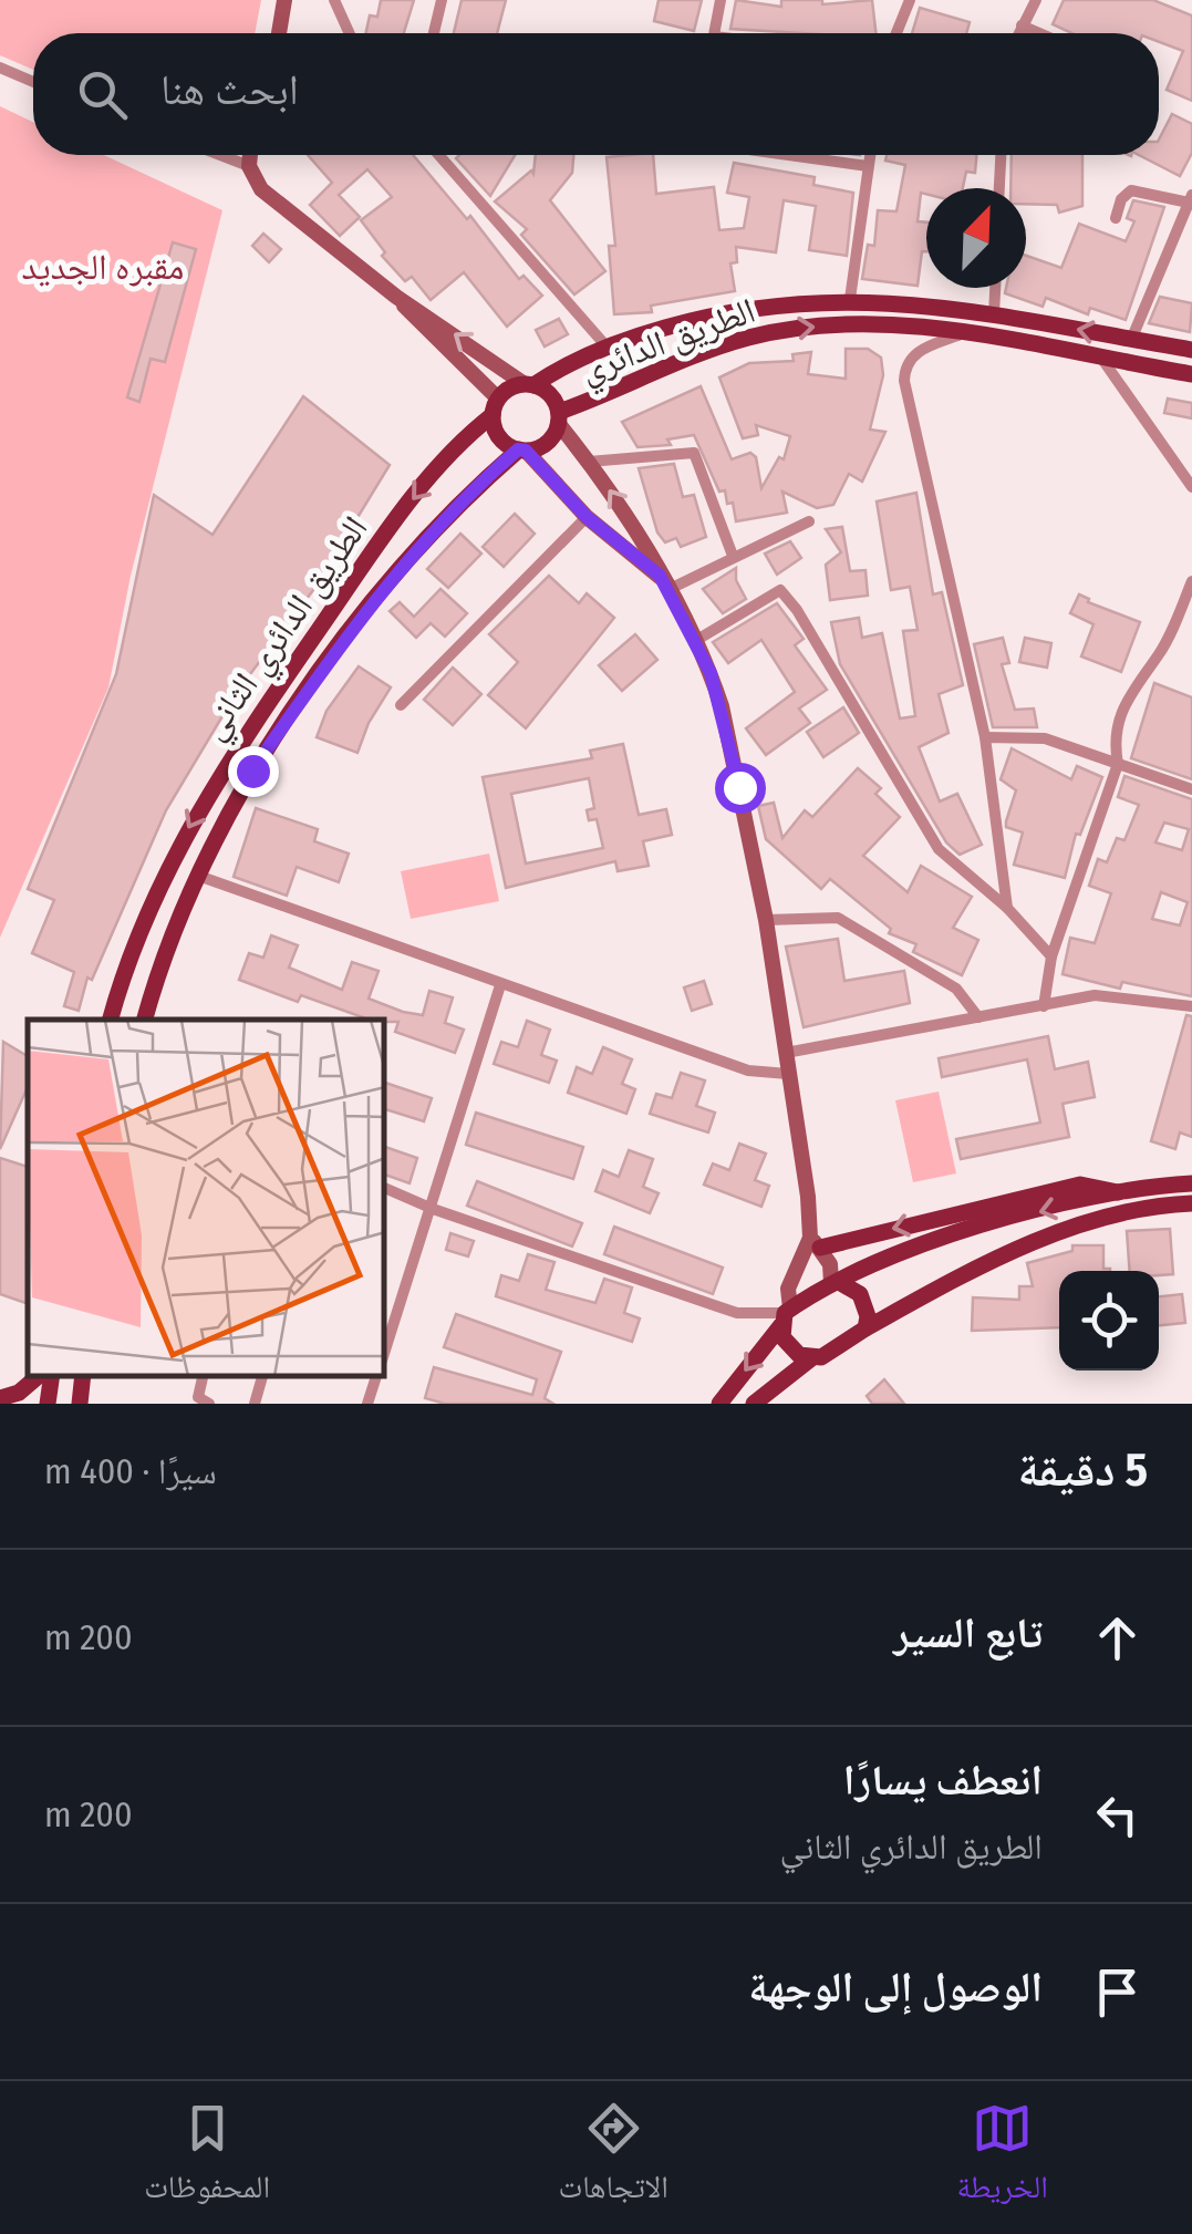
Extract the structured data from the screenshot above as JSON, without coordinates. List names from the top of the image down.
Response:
{
  "streets": {
    "main road": ["الطريق الدائري", "الطريق الدائري الثاني"]
  },
  "crossings": [
    ["الطريق الدائري", "الطريق الدائري الثاني"]
  ],
  "parks": ["مقبره الجديد"],
  "north": "top right",
  "page": {
    "search": "ابحث هنا",
    "heading": ["5 دقيقة", "سيرًا · 400 m"],
    "list": [
      ["تابع السير", "200 m"],
      ["انعطف يسارًا", "الطريق الدائري الثاني", "200 m"],
      "الوصول إلى الوجهة"
    ],
    "nav": ["الخريطة", "الاتجاهات", "المحفوظات"]
  }
}
